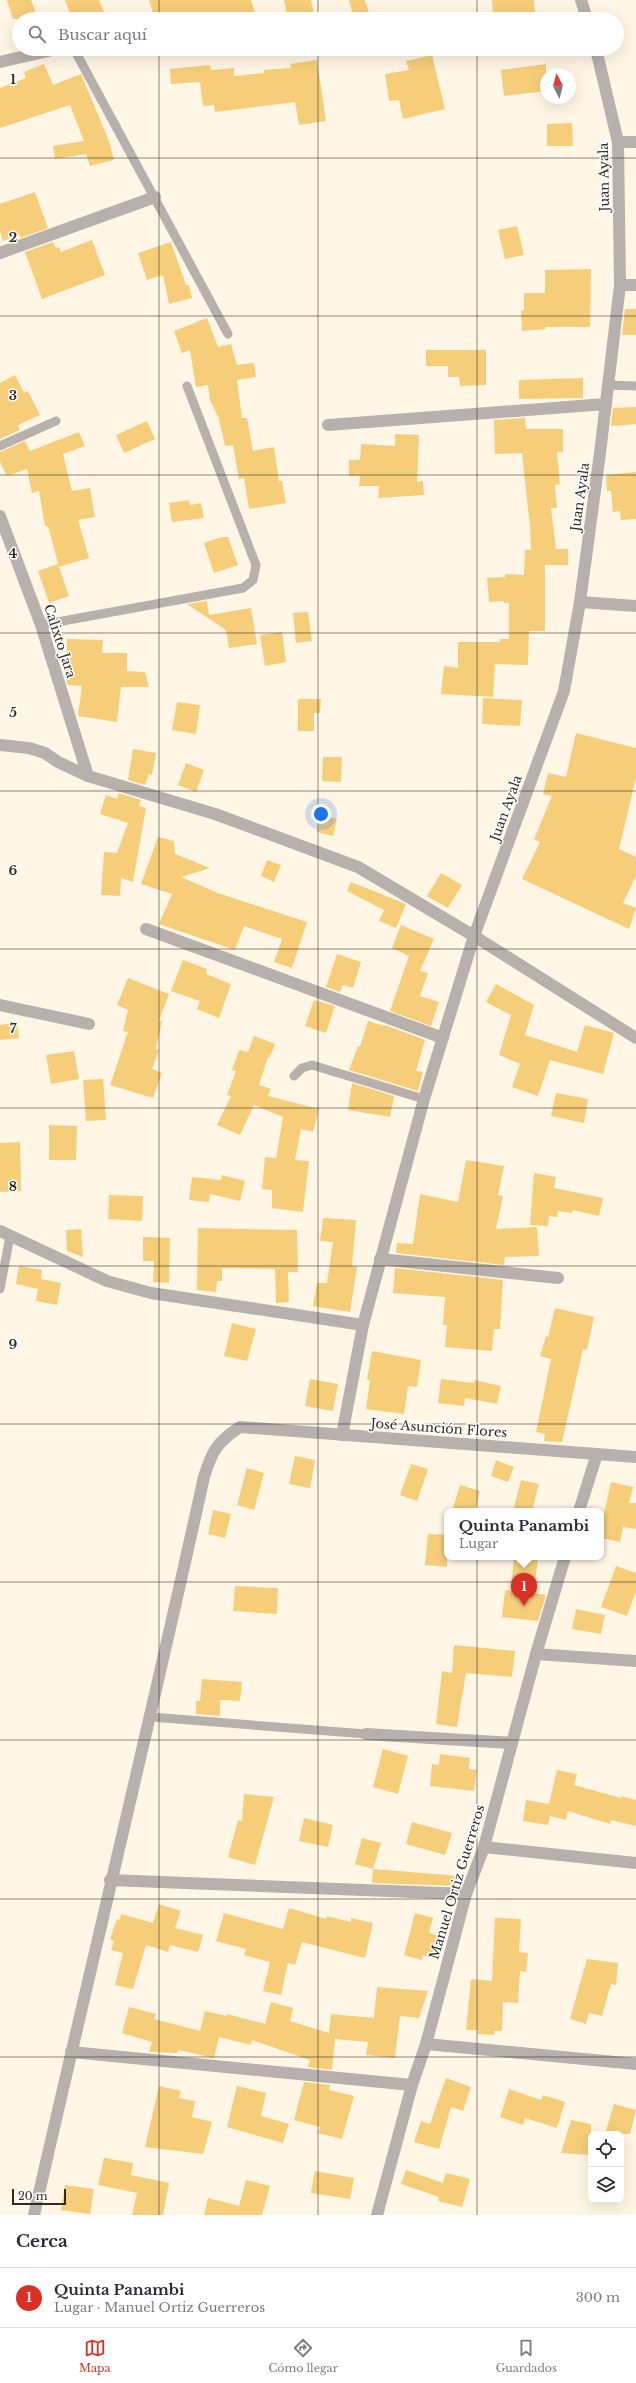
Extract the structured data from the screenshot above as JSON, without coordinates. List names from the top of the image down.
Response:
{
  "streets": {
    "street": [
      "Juan Ayala",
      "Calixto Jara",
      "José Asunción Flores",
      "Manuel Ortiz Guerreros"
    ]
  },
  "crossings": [
    ["Juan Ayala", "José Asunción Flores"]
  ],
  "scale_bar": "20 m",
  "north": "top",
  "page": {
    "search": "Buscar aquí",
    "popup": ["Quinta Panambi", "Lugar"],
    "pins": "1",
    "scale": "20 m",
    "heading": "Cerca",
    "list": [
      {
        "mark": "1",
        "name": "Quinta Panambi",
        "note": "Lugar · Manuel Ortiz Guerreros",
        "value": "300 m"
      }
    ],
    "nav": ["Mapa", "Cómo llegar", "Guardados"]
  },
  "grid": {
    "rows": [
      "1",
      "2",
      "3",
      "4",
      "5",
      "6",
      "7",
      "8",
      "9"
    ]
  }
}
